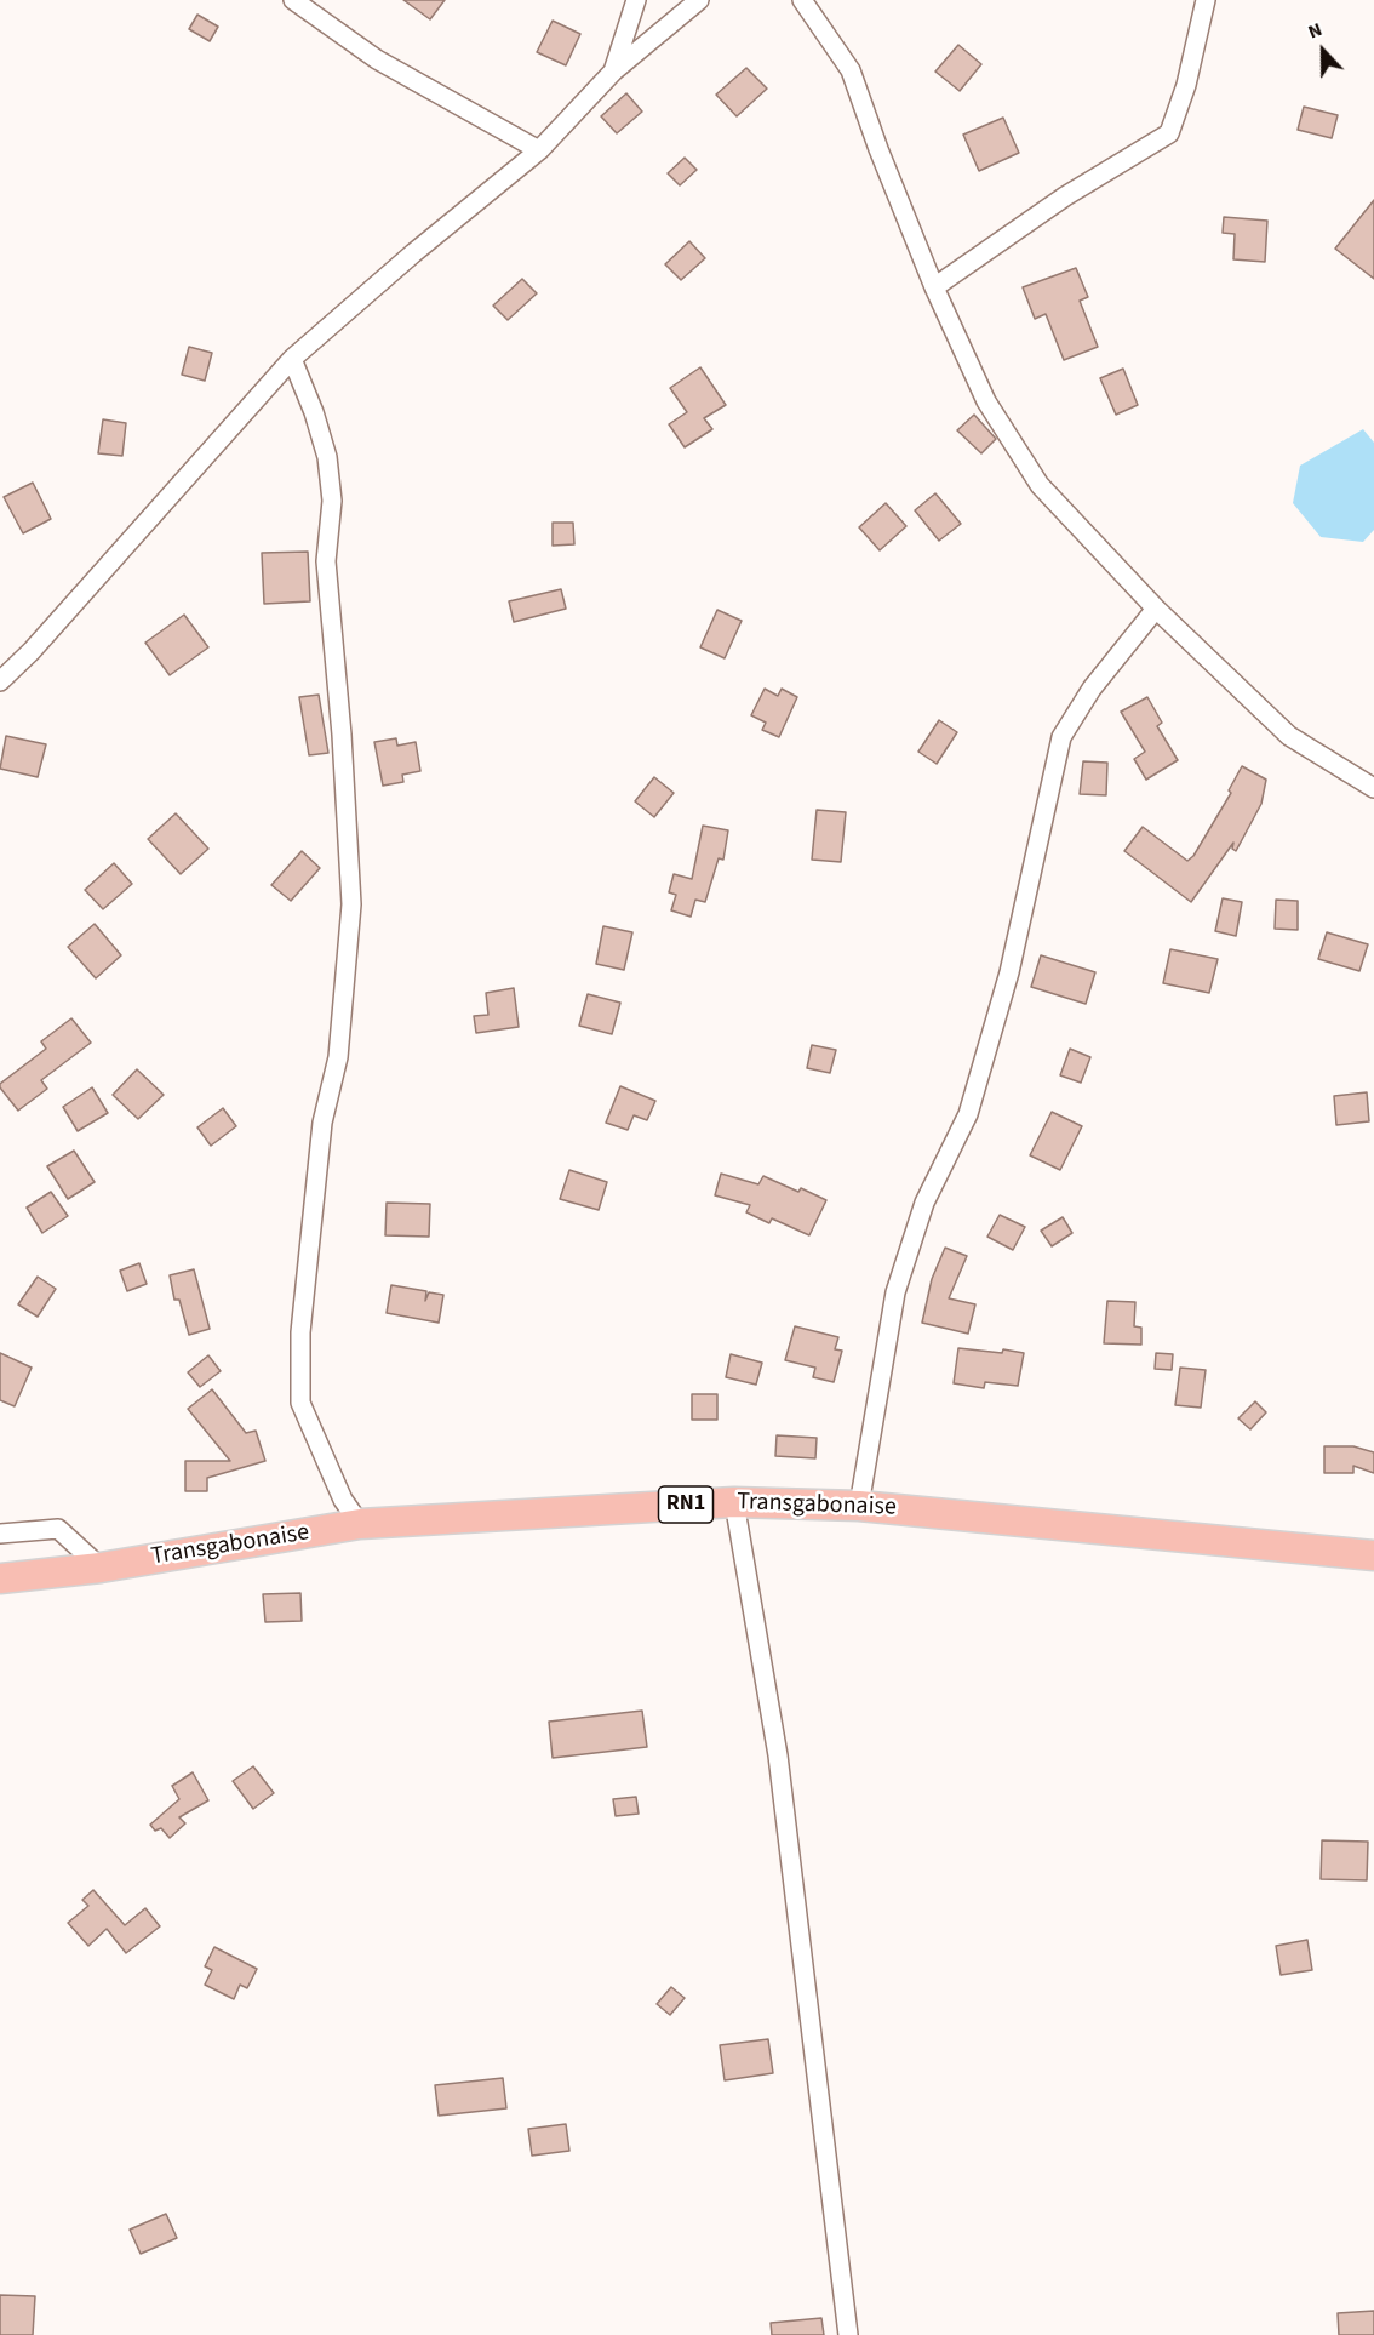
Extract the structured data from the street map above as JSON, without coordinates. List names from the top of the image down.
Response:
{
  "streets": {
    "highway": ["RN1", "Transgabonaise"]
  },
  "north": "top"
}
